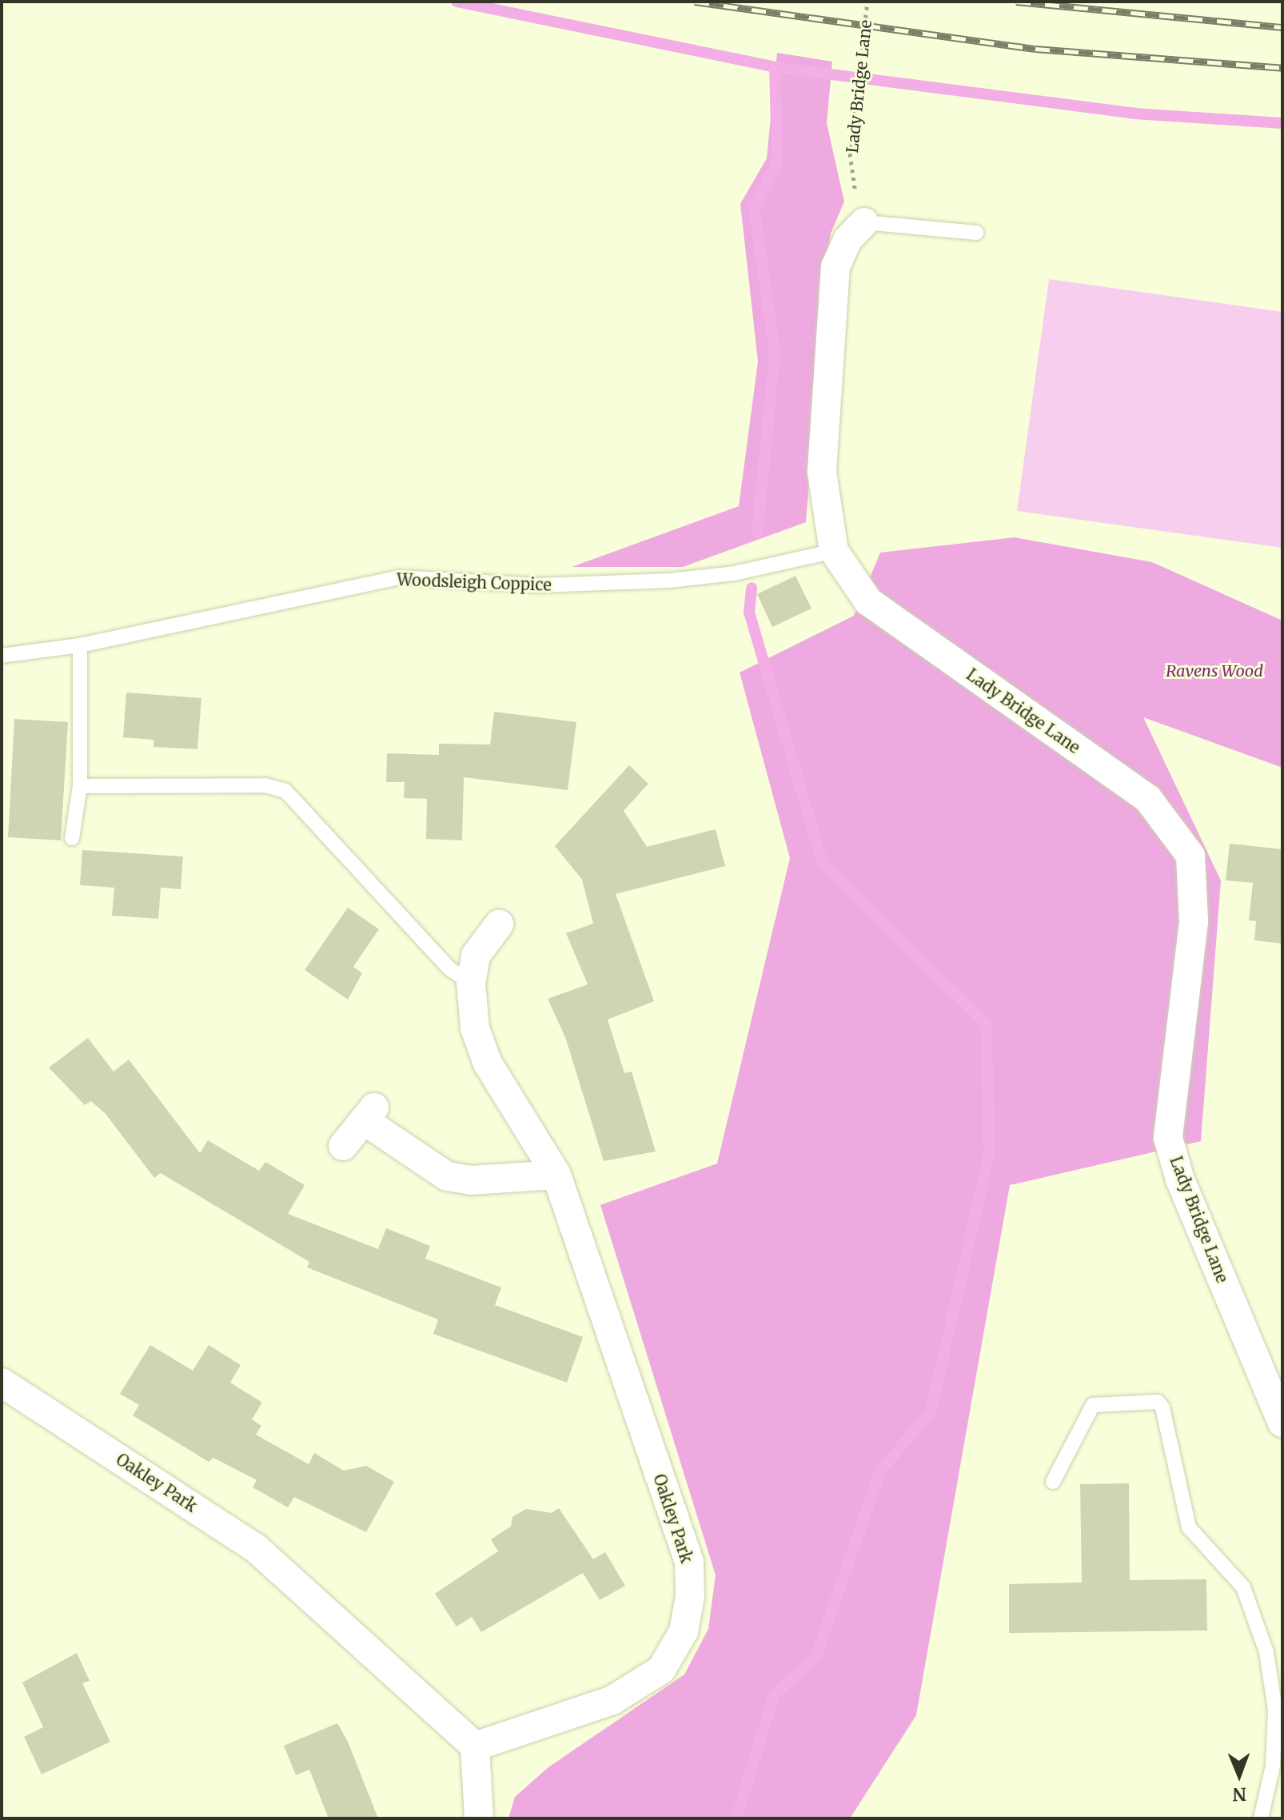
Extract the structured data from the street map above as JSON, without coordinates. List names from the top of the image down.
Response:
{
  "streets": {
    "street": ["Lady Bridge Lane", "Oakley Park"],
    "lane": ["Woodsleigh Coppice"]
  },
  "crossings": [
    ["Lady Bridge Lane", "Woodsleigh Coppice"]
  ],
  "parks": ["Ravens Wood"],
  "north": "bottom"
}
